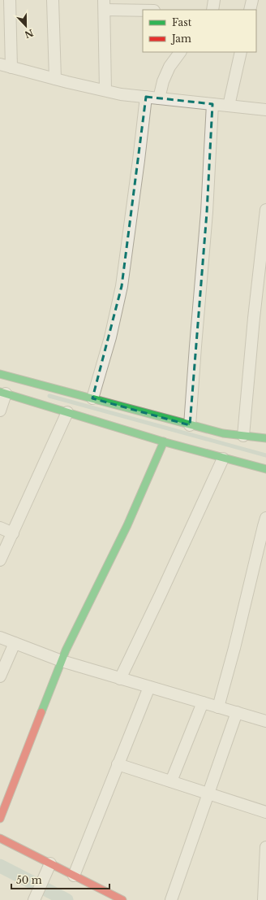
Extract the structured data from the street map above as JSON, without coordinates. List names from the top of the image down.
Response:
{
  "legend": ["Fast", "Jam"],
  "scale_bar": "50 m",
  "north": "bottom"
}
